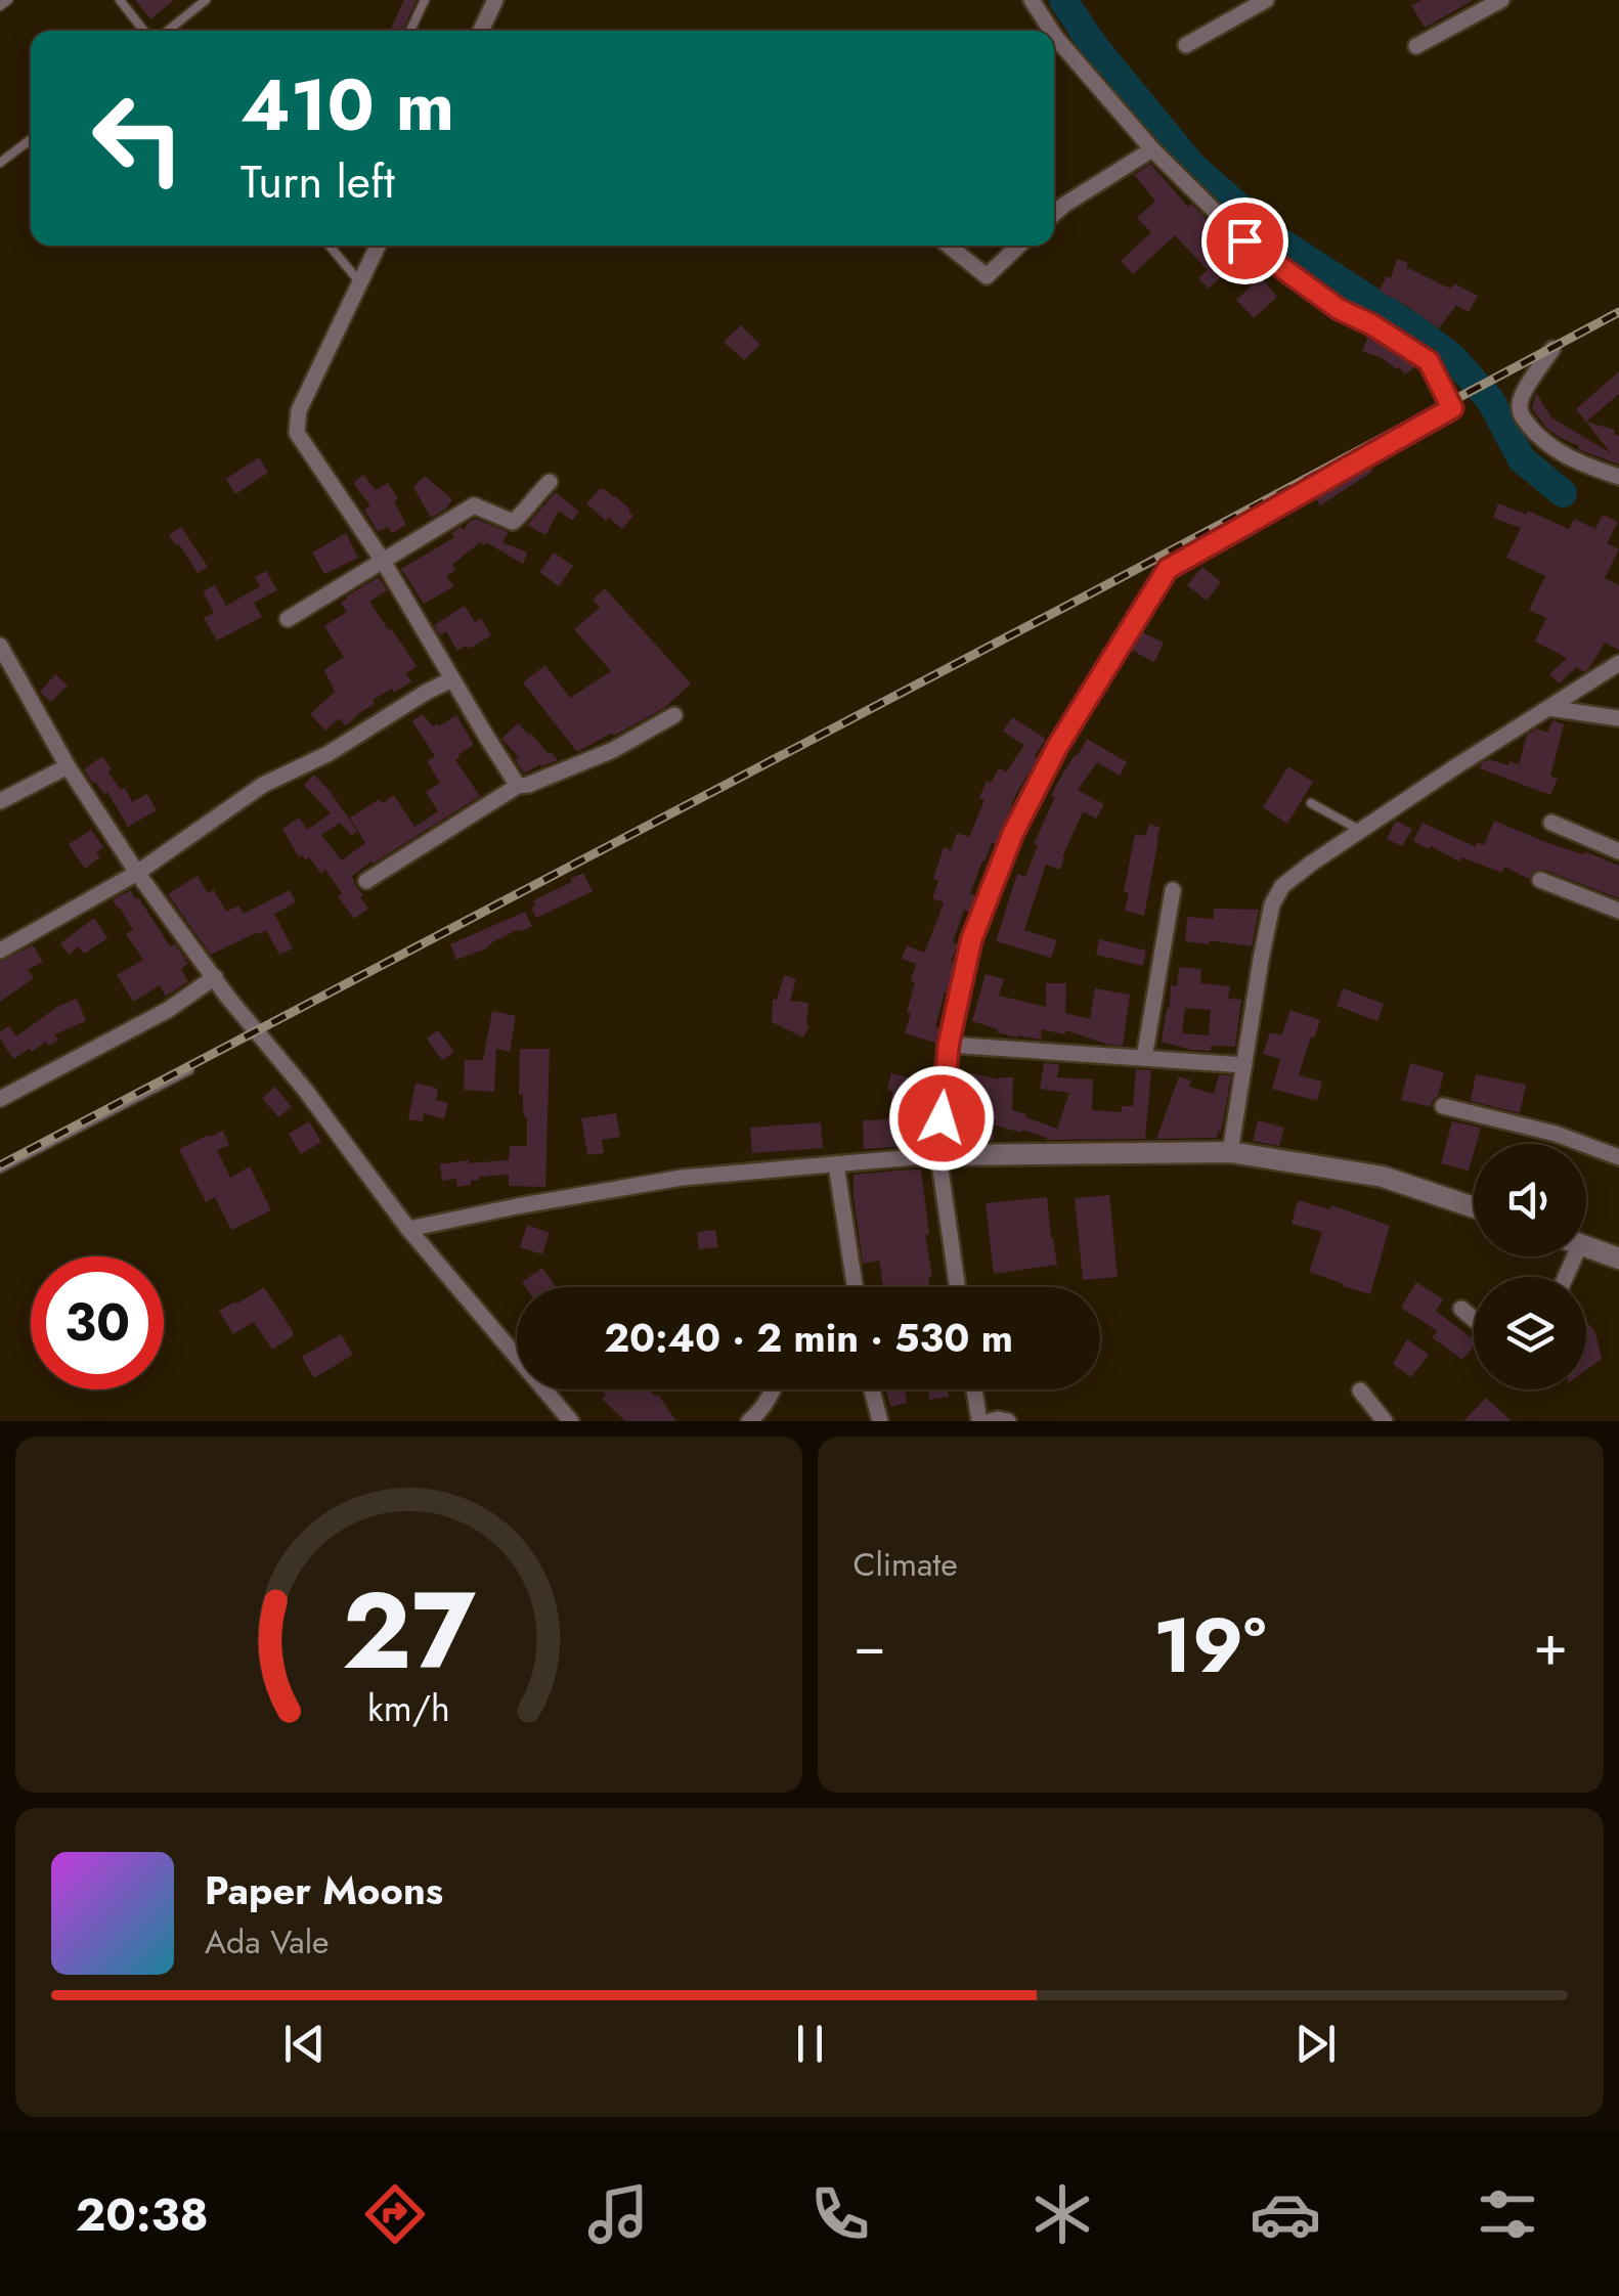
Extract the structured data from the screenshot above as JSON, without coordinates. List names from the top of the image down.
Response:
{
  "page": {
    "turn": ["410 m", "Turn left"],
    "limit": "30",
    "trip": "20:40 · 2 min · 530 m",
    "tile": "Climate",
    "heat": ["−", "19°", "+"],
    "song": ["Paper Moons", "Ada Vale"],
    "tabs": "20:38",
    "gauge": ["27", "km/h"]
  }
}
